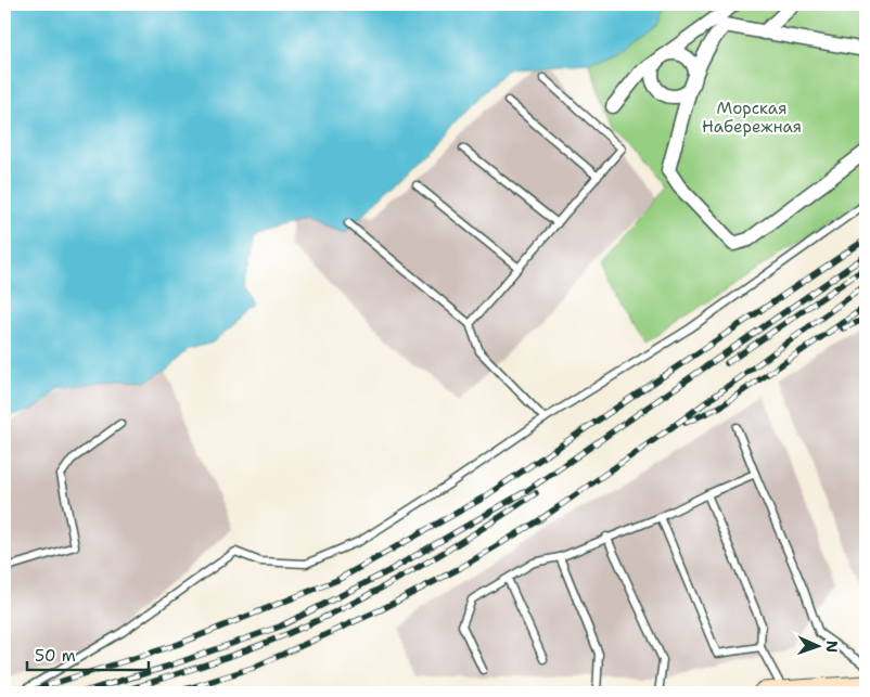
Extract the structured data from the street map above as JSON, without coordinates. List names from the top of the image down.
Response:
{
  "parks": ["Морская Набережная"],
  "scale_bar": "50 m",
  "north": "right"
}
